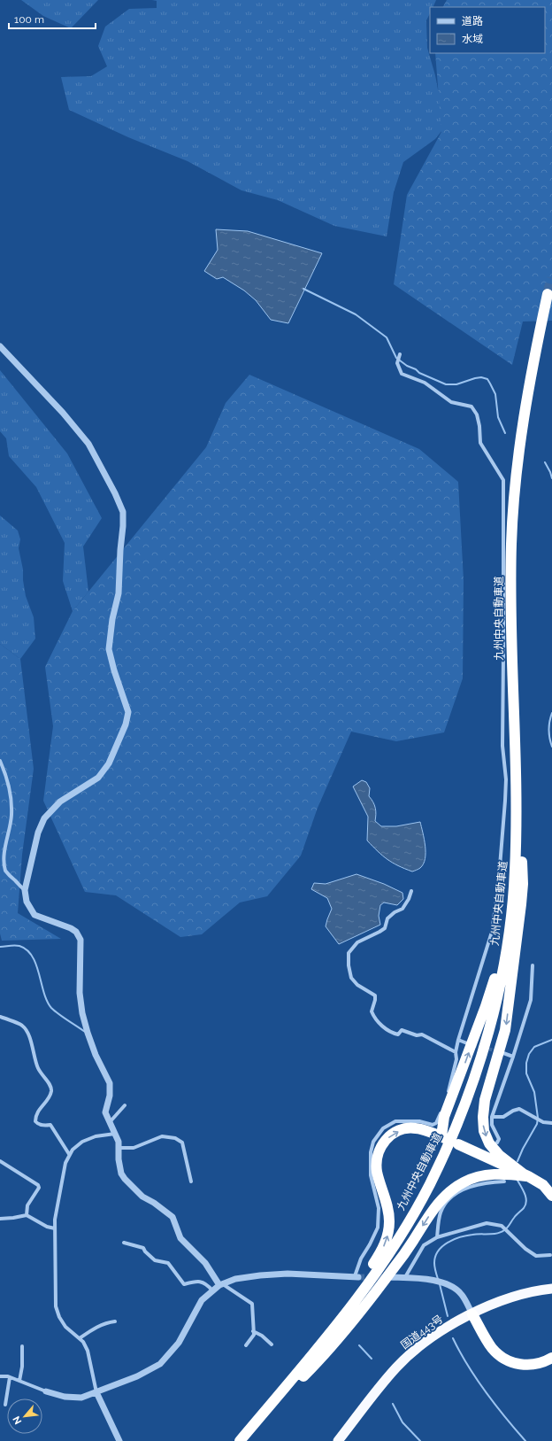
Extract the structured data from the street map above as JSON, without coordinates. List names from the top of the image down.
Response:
{
  "streets": {
    "highway": ["九州中央自動車道", "国道443号"]
  },
  "legend": ["道路", "水域"],
  "scale_bar": "100 m",
  "north": "bottom left"
}
